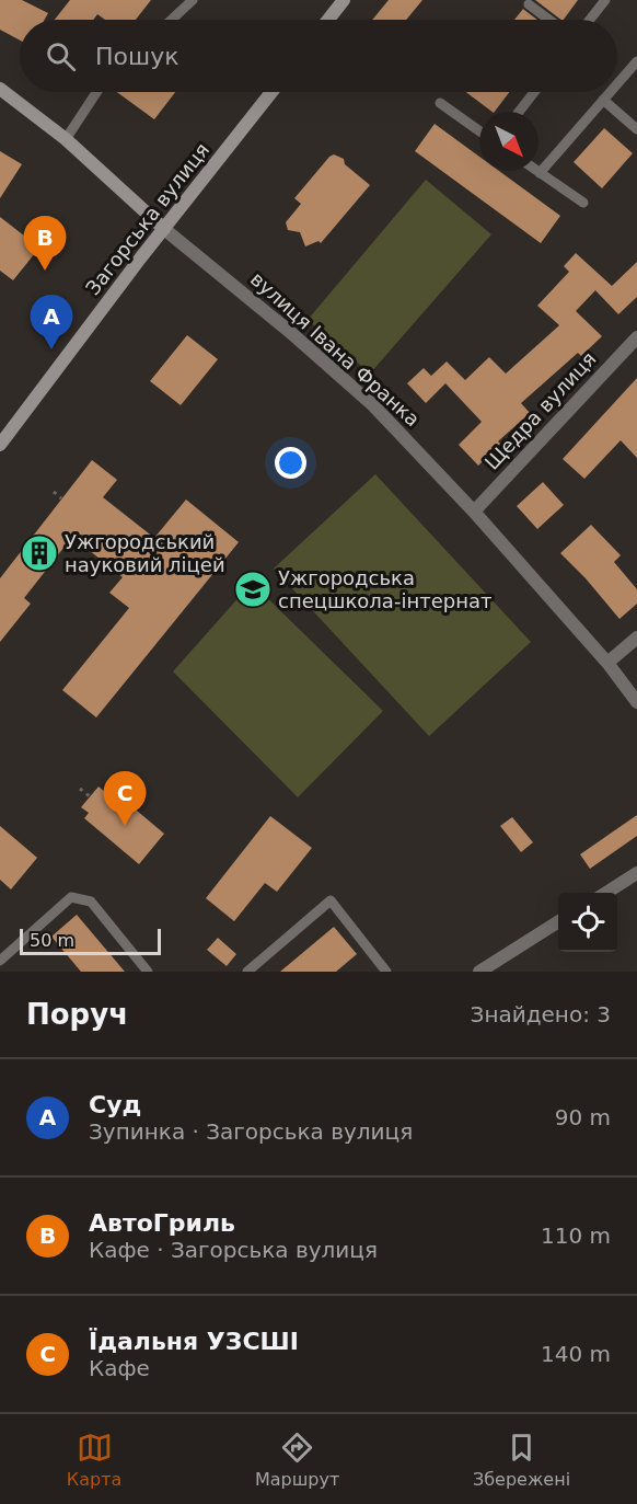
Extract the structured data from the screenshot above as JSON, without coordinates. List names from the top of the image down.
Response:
{
  "streets": {
    "street": ["Загорська вулиця", "вулиця Івана Франка", "Щедра вулиця"]
  },
  "crossings": [
    ["Загорська вулиця", "вулиця Івана Франка"],
    ["вулиця Івана Франка", "Щедра вулиця"]
  ],
  "places": {
    "building": ["Ужгородський науковий ліцей"],
    "school or university": ["Ужгородська спецшкола-інтернат"]
  },
  "scale_bar": "50 m",
  "north": "bottom right",
  "page": {
    "search": "Пошук",
    "pins": ["B", "A", "C"],
    "scale": "50 m",
    "heading": ["Поруч", "Знайдено: 3"],
    "list": [
      {
        "mark": "A",
        "name": "Суд",
        "note": "Зупинка · Загорська вулиця",
        "value": "90 m"
      },
      {
        "mark": "B",
        "name": "АвтоГриль",
        "note": "Кафе · Загорська вулиця",
        "value": "110 m"
      },
      {
        "mark": "C",
        "name": "Їдальня УЗСШІ",
        "note": "Кафе",
        "value": "140 m"
      }
    ],
    "nav": ["Карта", "Маршрут", "Збережені"]
  }
}
